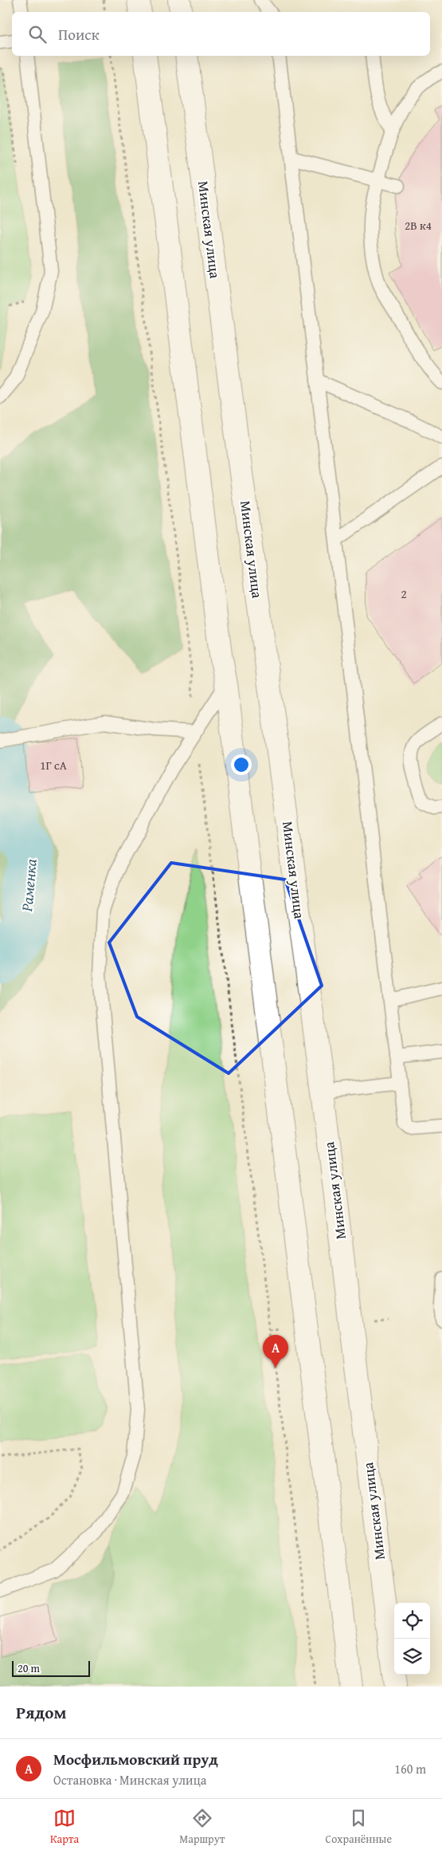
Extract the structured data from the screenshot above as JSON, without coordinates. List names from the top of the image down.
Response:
{
  "streets": {
    "main road": ["Минская улица"]
  },
  "water": ["Раменка"],
  "house_numbers": ["2В к4", "2", "1Г сА"],
  "scale_bar": "20 m",
  "page": {
    "search": "Поиск",
    "pins": "A",
    "scale": "20 m",
    "heading": "Рядом",
    "list": [
      {
        "mark": "A",
        "name": "Мосфильмовский пруд",
        "note": "Остановка · Минская улица",
        "value": "160 m"
      }
    ],
    "nav": ["Карта", "Маршрут", "Сохранённые"]
  }
}
